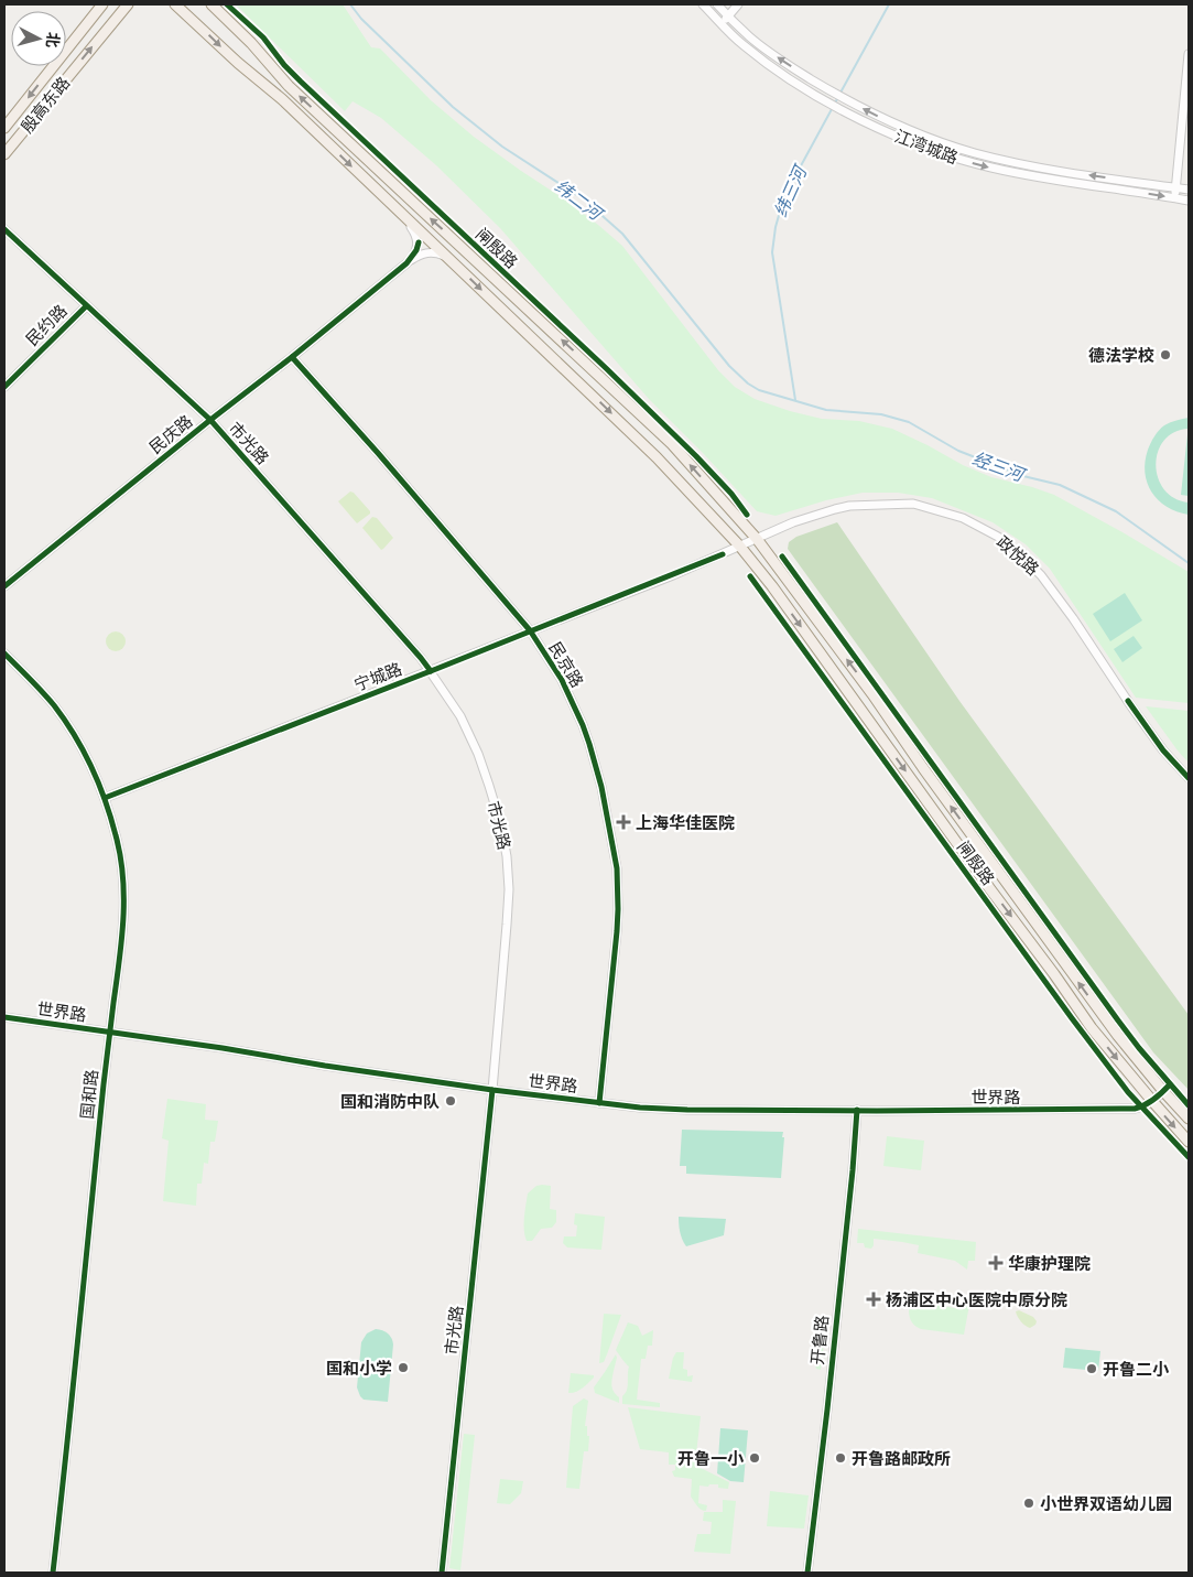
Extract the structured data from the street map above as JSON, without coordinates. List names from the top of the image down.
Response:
{
  "streets": {
    "main road": ["殷高东路", "闸殷路"],
    "street": [
      "江湾城路",
      "民约路",
      "民庆路",
      "市光路",
      "政悦路",
      "民京路",
      "宁城路",
      "世界路",
      "国和路",
      "开鲁路"
    ]
  },
  "crossings": [
    ["闸殷路", "民庆路"],
    ["闸殷路", "政悦路"],
    ["闸殷路", "宁城路"],
    ["闸殷路", "世界路"],
    ["民约路", "市光路"],
    ["民庆路", "市光路"],
    ["民庆路", "民京路"],
    ["市光路", "宁城路"],
    ["市光路", "世界路"],
    ["政悦路", "宁城路"],
    ["民京路", "宁城路"],
    ["民京路", "世界路"],
    ["宁城路", "国和路"],
    ["世界路", "国和路"],
    ["世界路", "开鲁路"]
  ],
  "water": ["纬三河", "纬二河", "经三河"],
  "places": {
    "other": [
      "德法学校",
      "国和消防中队",
      "国和小学",
      "开鲁二小",
      "开鲁一小",
      "开鲁路邮政所",
      "小世界双语幼儿园"
    ],
    "health": ["上海华佳医院", "华康护理院", "杨浦区中心医院中原分院"]
  },
  "north": "right"
}
